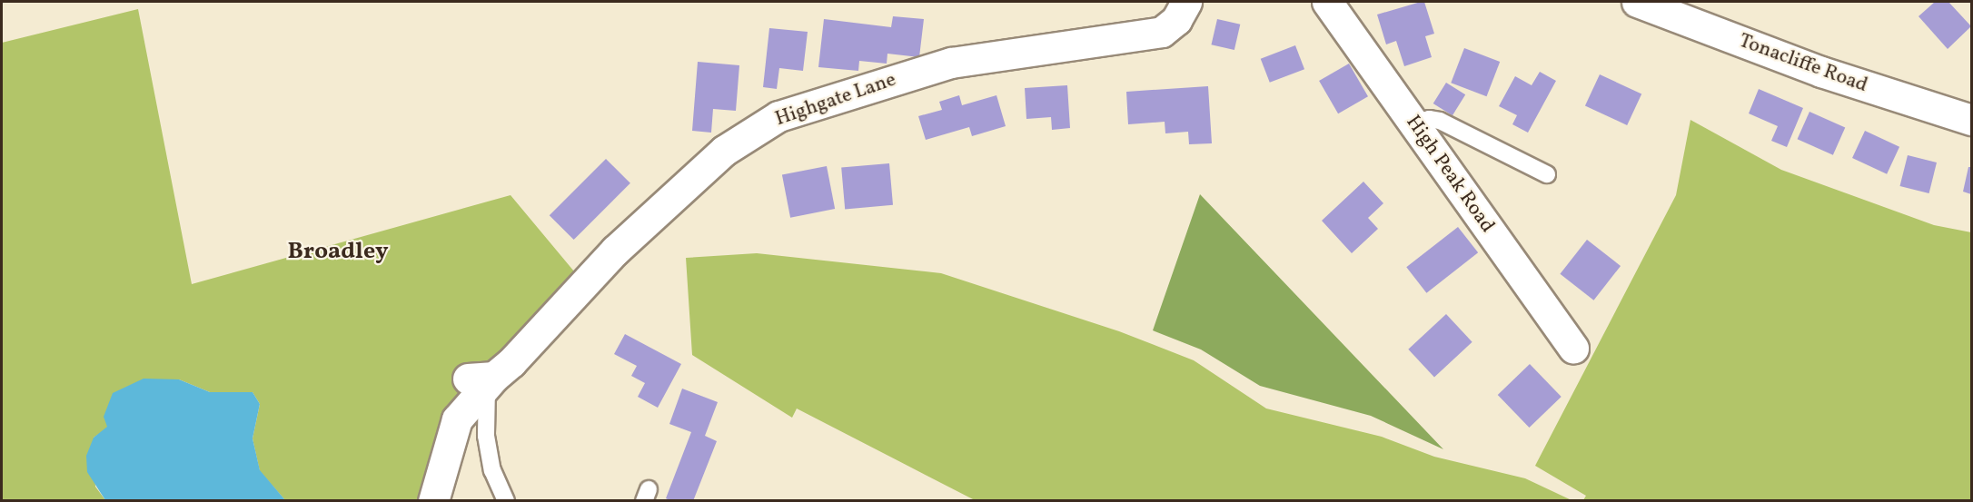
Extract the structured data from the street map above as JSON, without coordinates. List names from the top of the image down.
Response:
{
  "streets": {
    "street": ["Tonacliffe Road", "Highgate Lane", "High Peak Road"]
  },
  "districts": ["Broadley"]
}
